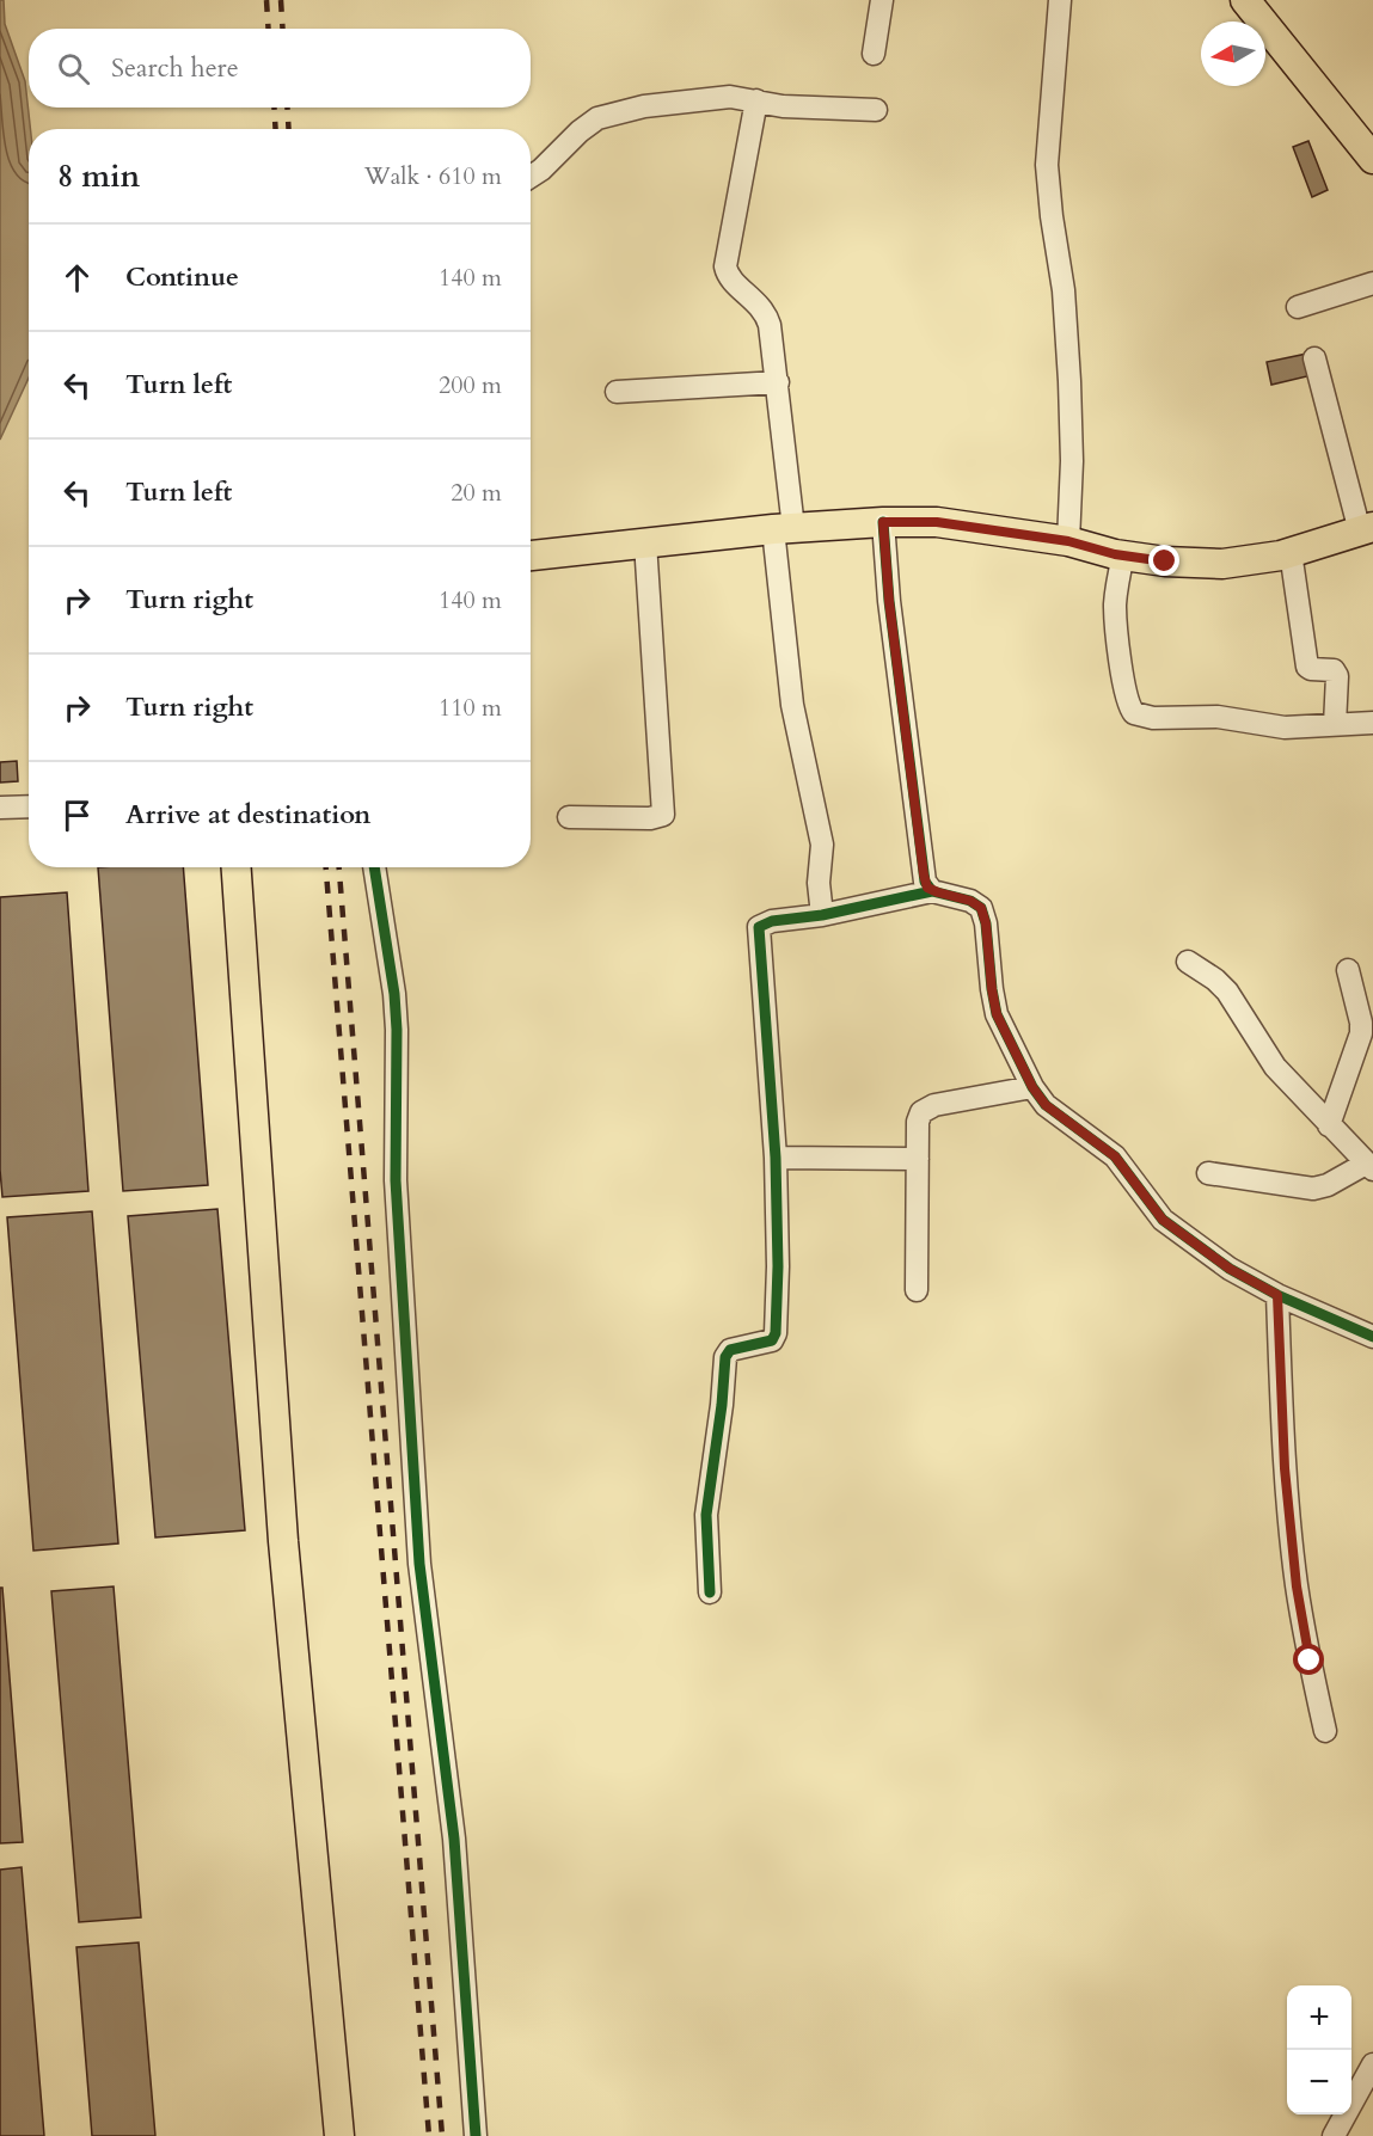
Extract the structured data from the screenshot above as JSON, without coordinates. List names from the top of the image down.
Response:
{
  "north": "left",
  "page": {
    "search": "Search here",
    "heading": ["8 min", "Walk · 610 m"],
    "list": [
      ["Continue", "140 m"],
      ["Turn left", "200 m"],
      ["Turn left", "20 m"],
      ["Turn right", "140 m"],
      ["Turn right", "110 m"],
      "Arrive at destination"
    ],
    "map_buttons": ["+", "−"]
  }
}
